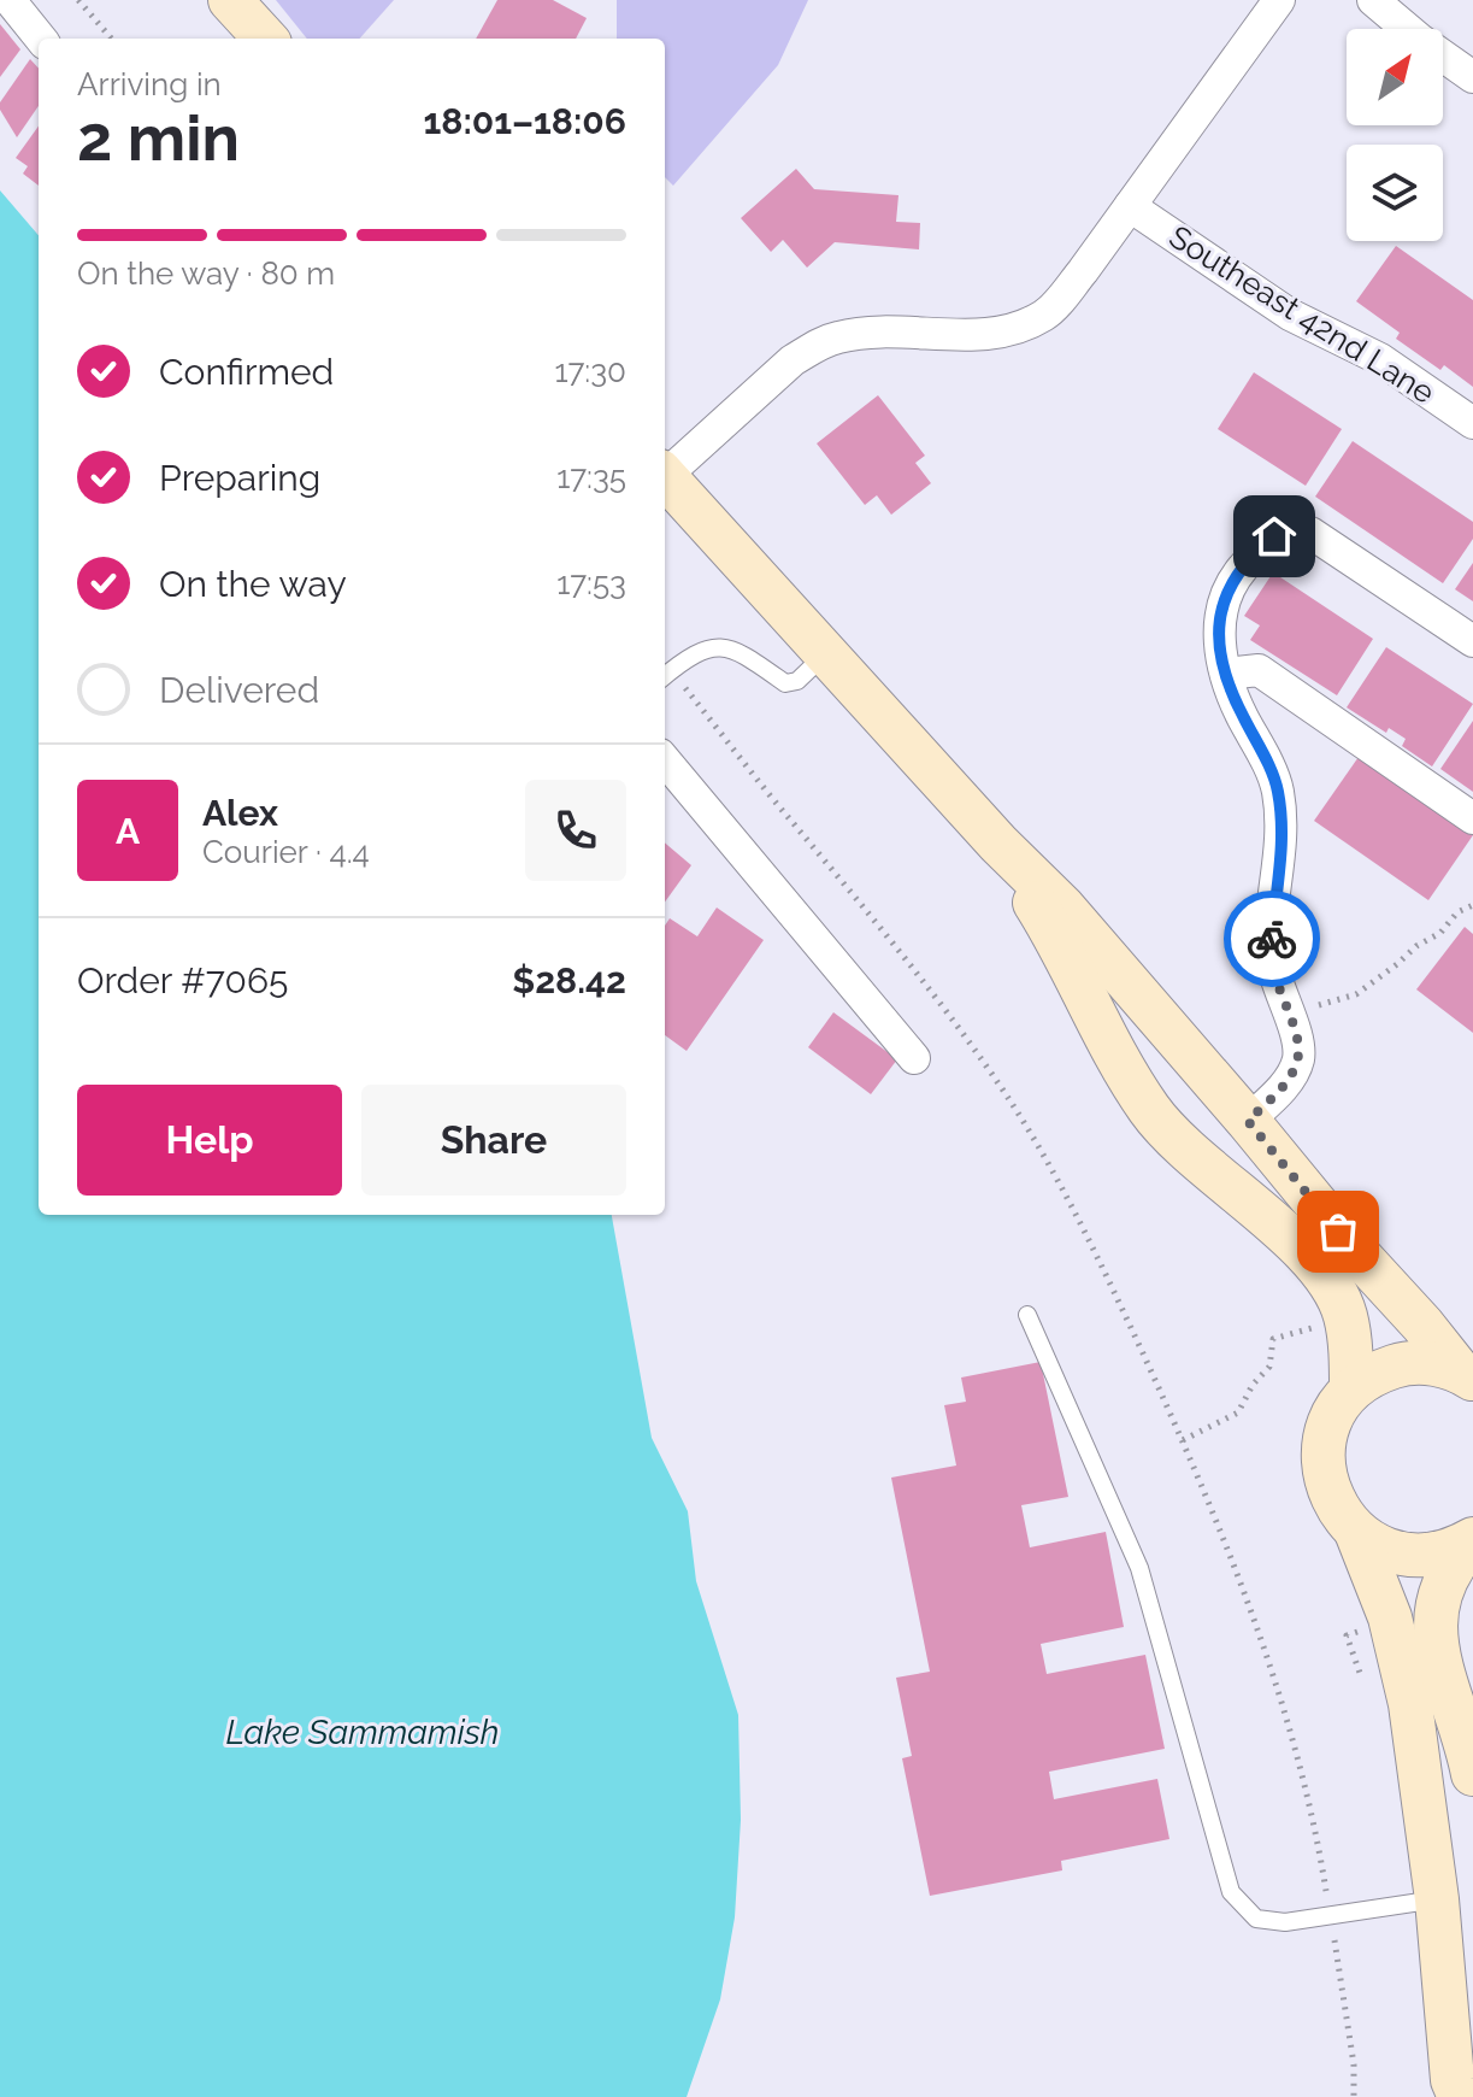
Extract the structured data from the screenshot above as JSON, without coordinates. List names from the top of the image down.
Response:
{
  "streets": {
    "street": ["Southeast 42nd Lane"]
  },
  "water": ["Lake Sammamish"],
  "north": "top right",
  "page": {
    "heading": ["2 min", "Arriving in", "18:01–18:06"],
    "panel": [
      "Alex",
      "Courier · 4.4",
      "Order #7065",
      "$28.42"
    ],
    "bar": "On the way · 80 m",
    "list": [
      ["Confirmed", "17:30"],
      ["Preparing", "17:35"],
      ["On the way", "17:53"],
      "Delivered"
    ],
    "round": "A",
    "buttons": ["Help", "Share"]
  }
}
